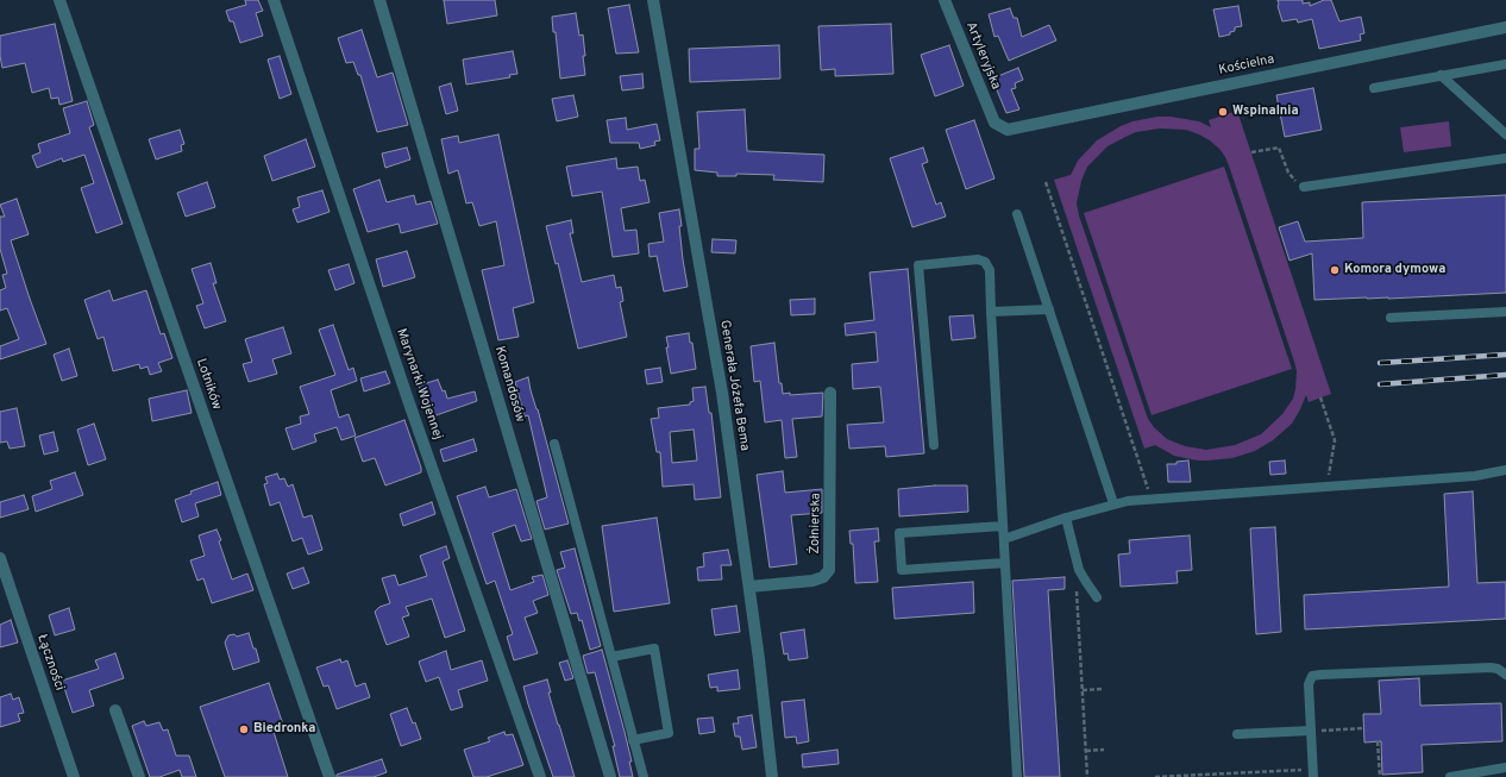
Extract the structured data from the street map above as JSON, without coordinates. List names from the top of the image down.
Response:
{
  "streets": {
    "street": [
      "Artyleryjska",
      "Kościelna",
      "Lotników",
      "Marynarki Wojennej",
      "Komandosów",
      "Generała Józefa Bema",
      "Żołnierska",
      "Łączności"
    ]
  },
  "crossings": [
    ["Artyleryjska", "Kościelna"],
    ["Generała Józefa Bema", "Żołnierska"]
  ],
  "places": ["Wspinalnia", "Komora dymowa", "Biedronka"]
}
